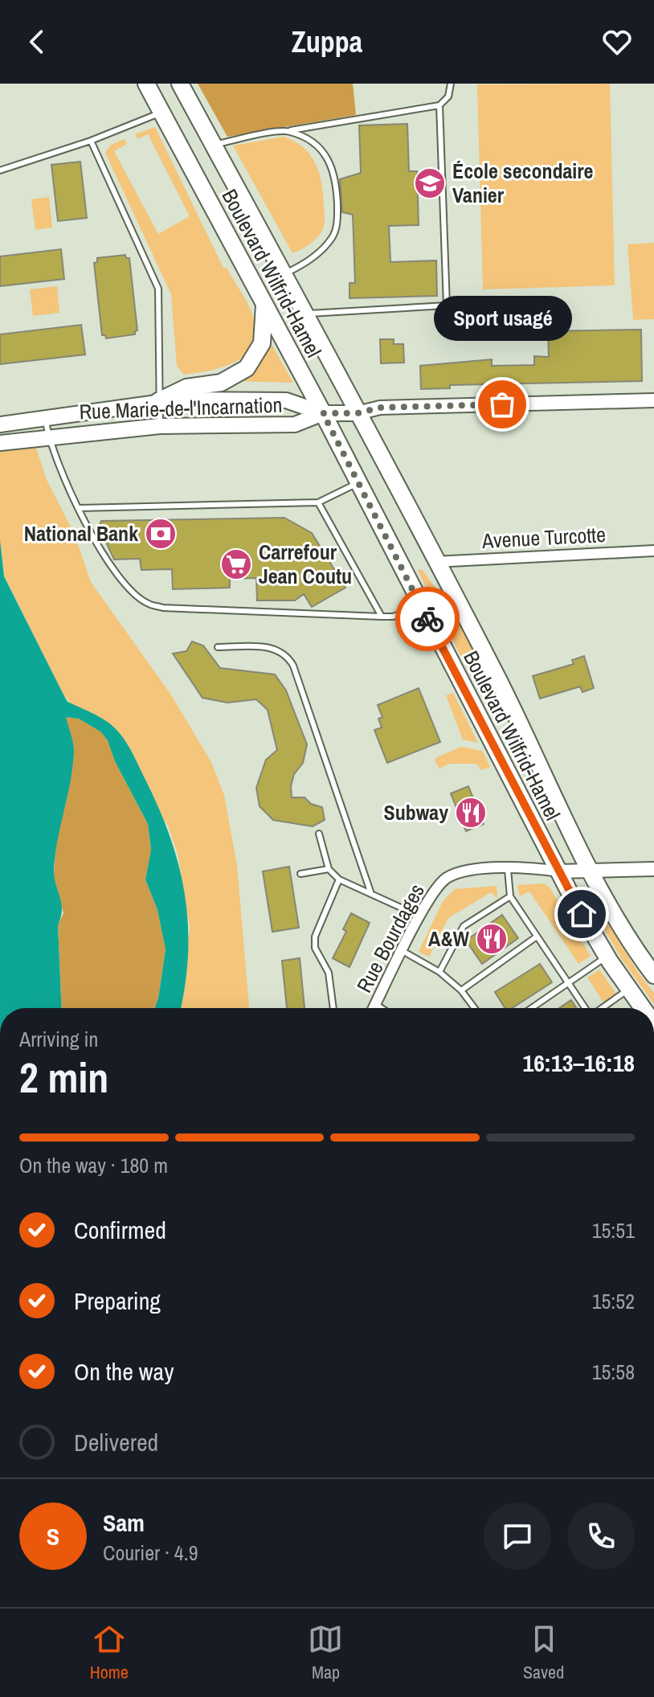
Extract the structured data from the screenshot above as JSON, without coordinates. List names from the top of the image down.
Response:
{
  "streets": {
    "main road": ["Boulevard Wilfrid-Hamel", "Rue Marie-de-l'Incarnation"],
    "street": ["Avenue Turcotte", "Rue Bourdages"]
  },
  "crossings": [
    ["Boulevard Wilfrid-Hamel", "Rue Marie-de-l'Incarnation"],
    ["Boulevard Wilfrid-Hamel", "Avenue Turcotte"],
    ["Boulevard Wilfrid-Hamel", "Rue Bourdages"]
  ],
  "places": {
    "school or university": ["École secondaire Vanier"],
    "other": ["Sport usagé"],
    "bank": ["National Bank"],
    "supermarket": ["Carrefour Jean Coutu"],
    "restaurant": ["Subway", "A&W"]
  },
  "page": {
    "header": "Zuppa",
    "bubble": "Sport usagé",
    "heading": ["2 min", "Arriving in", "16:13–16:18"],
    "panel": ["Sam", "Courier · 4.9"],
    "bar": "On the way · 180 m",
    "list": [
      ["Confirmed", "15:51"],
      ["Preparing", "15:52"],
      ["On the way", "15:58"],
      "Delivered"
    ],
    "round": "S",
    "tabs": ["Home", "Map", "Saved"]
  }
}
